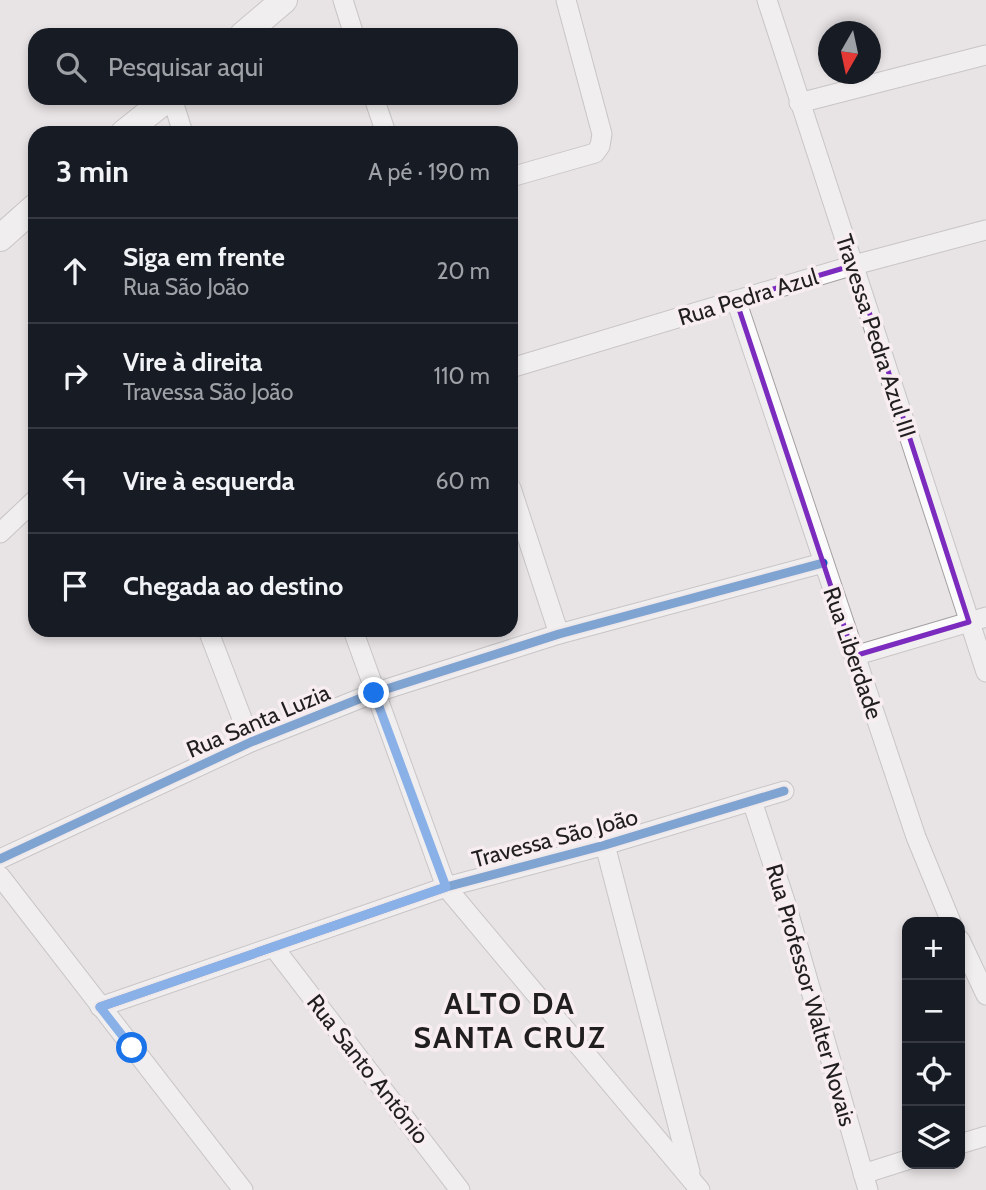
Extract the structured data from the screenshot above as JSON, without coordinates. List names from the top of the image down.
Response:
{
  "streets": {
    "street": [
      "Rua Pedra Azul",
      "Travessa Pedra Azul III",
      "Rua Liberdade",
      "Rua Santa Luzia",
      "Travessa São João",
      "Rua Professor Walter Novais",
      "Rua Santo Antônio"
    ]
  },
  "crossings": [
    ["Rua Pedra Azul", "Travessa Pedra Azul III"],
    ["Rua Pedra Azul", "Rua Liberdade"],
    ["Rua Liberdade", "Rua Santa Luzia"],
    ["Travessa São João", "Rua Professor Walter Novais"],
    ["Travessa São João", "Rua Santo Antônio"]
  ],
  "districts": ["ALTO DA SANTA CRUZ"],
  "north": "bottom",
  "page": {
    "search": "Pesquisar aqui",
    "heading": ["3 min", "A pé · 190 m"],
    "list": [
      ["Siga em frente", "Rua São João", "20 m"],
      ["Vire à direita", "Travessa São João", "110 m"],
      ["Vire à esquerda", "60 m"],
      "Chegada ao destino"
    ],
    "map_buttons": ["+", "−"]
  }
}
